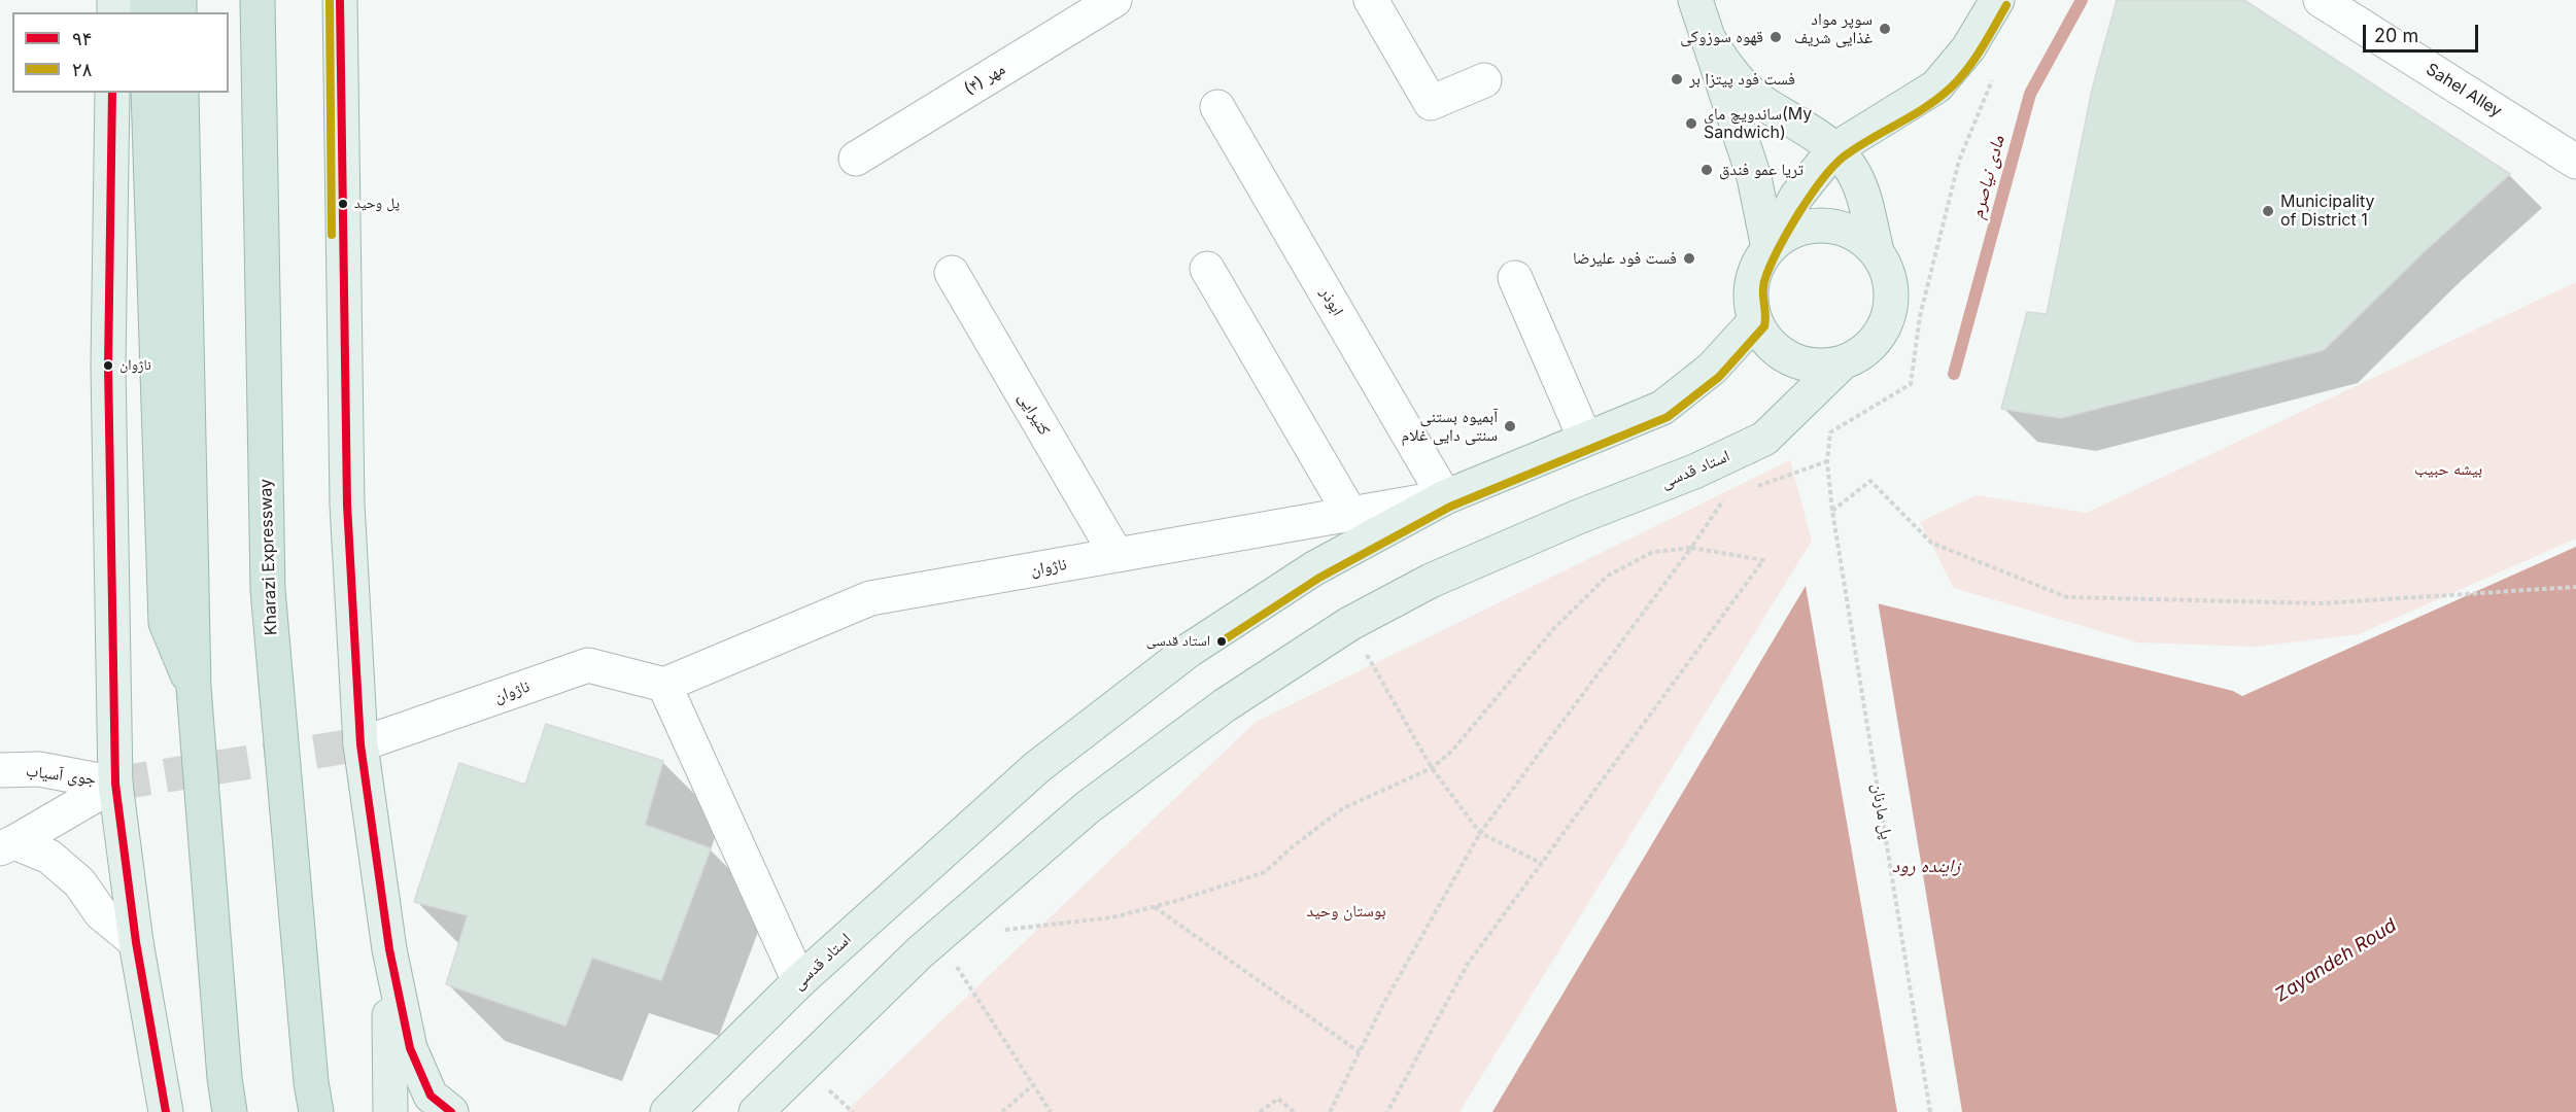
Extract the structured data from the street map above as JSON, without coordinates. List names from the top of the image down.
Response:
{
  "streets": {
    "highway": ["Kharazi Expressway"],
    "main road": ["استاد قدسی"],
    "street": [
      "مهر (۴)",
      "Sahel Alley",
      "ابوذر",
      "کتیرایی",
      "ناژوان",
      "جوی آسیاب"
    ],
    "path": ["پل مارنان"]
  },
  "crossings": [
    ["ابوذر", "استاد قدسی"],
    ["ابوذر", "ناژوان"],
    ["کتیرایی", "ناژوان"],
    ["استاد قدسی", "ناژوان"]
  ],
  "water": ["مادی نیاصرم", "زاینده رود", "Zayandeh Roud"],
  "parks": ["بیشه حبیب", "بوستان وحید"],
  "places": [
    "سوپر مواد غذایی شریف",
    "قهوه سوزوکی",
    "فست فود پیتزا بر",
    "ساندویچ مای(My Sandwich)",
    "تریا عمو فندق",
    "پل وحید",
    "Municipality of District 1",
    "فست فود علیرضا",
    "ناژوان",
    "آبمیوه بستنی سنتی دایی غلام",
    "استاد قدسی"
  ],
  "lines": ["transit line ۹۴", "transit line ۲۸"],
  "legend": ["۹۴", "۲۸"],
  "scale_bar": "20 m"
}
